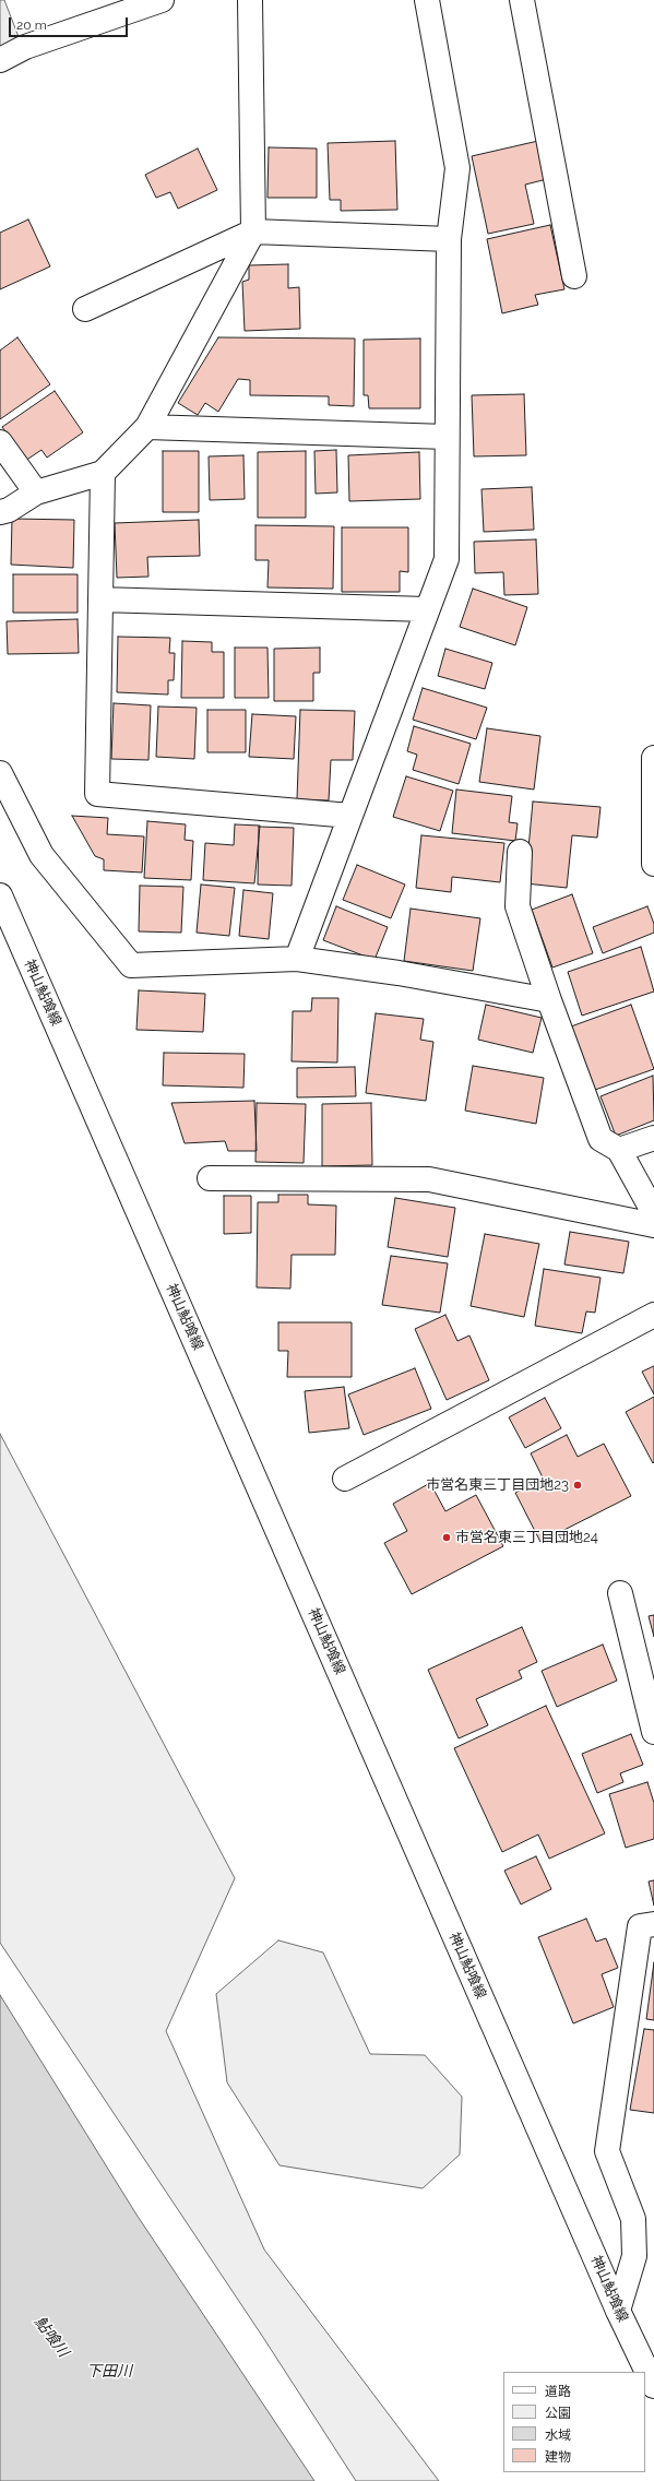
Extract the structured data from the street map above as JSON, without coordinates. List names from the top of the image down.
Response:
{
  "streets": {
    "street": ["神山鮎喰線"]
  },
  "water": ["鮎喰川", "下田川"],
  "places": ["市営名東三丁目団地23", "市営名東三丁目団地24"],
  "legend": [
    "道路",
    "公園",
    "水域",
    "建物"
  ],
  "scale_bar": "20 m"
}
